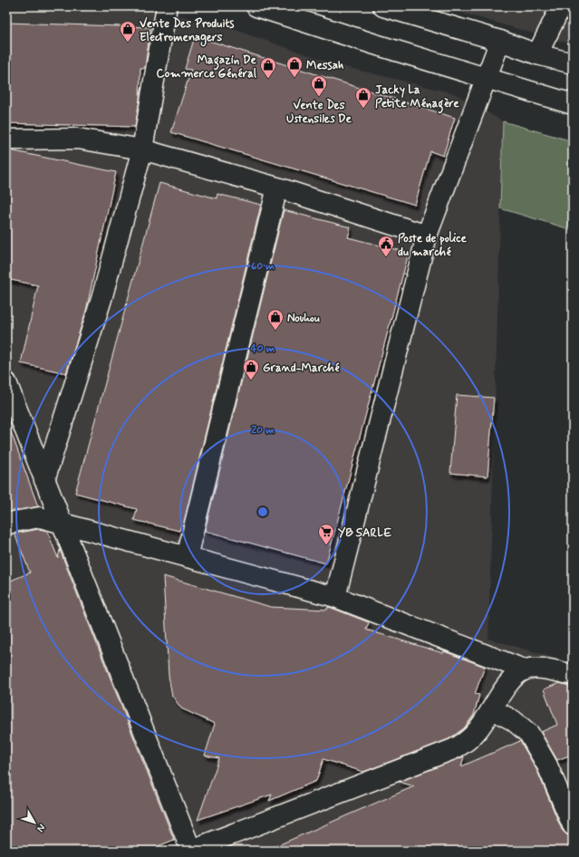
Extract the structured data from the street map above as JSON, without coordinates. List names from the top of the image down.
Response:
{
  "places": {
    "shop": [
      "Vente Des Produits Electromenagers",
      "Messah",
      "Magazin De Commerce Général",
      "Vente Des Ustensiles De",
      "Jacky La Petite Ménagère",
      "Nouhou",
      "Grand-Marché"
    ],
    "public building": ["Poste de police du marché"],
    "supermarket": ["YB SARLE"]
  },
  "north": "bottom right",
  "rings": ["60 m", "40 m", "20 m"]
}
